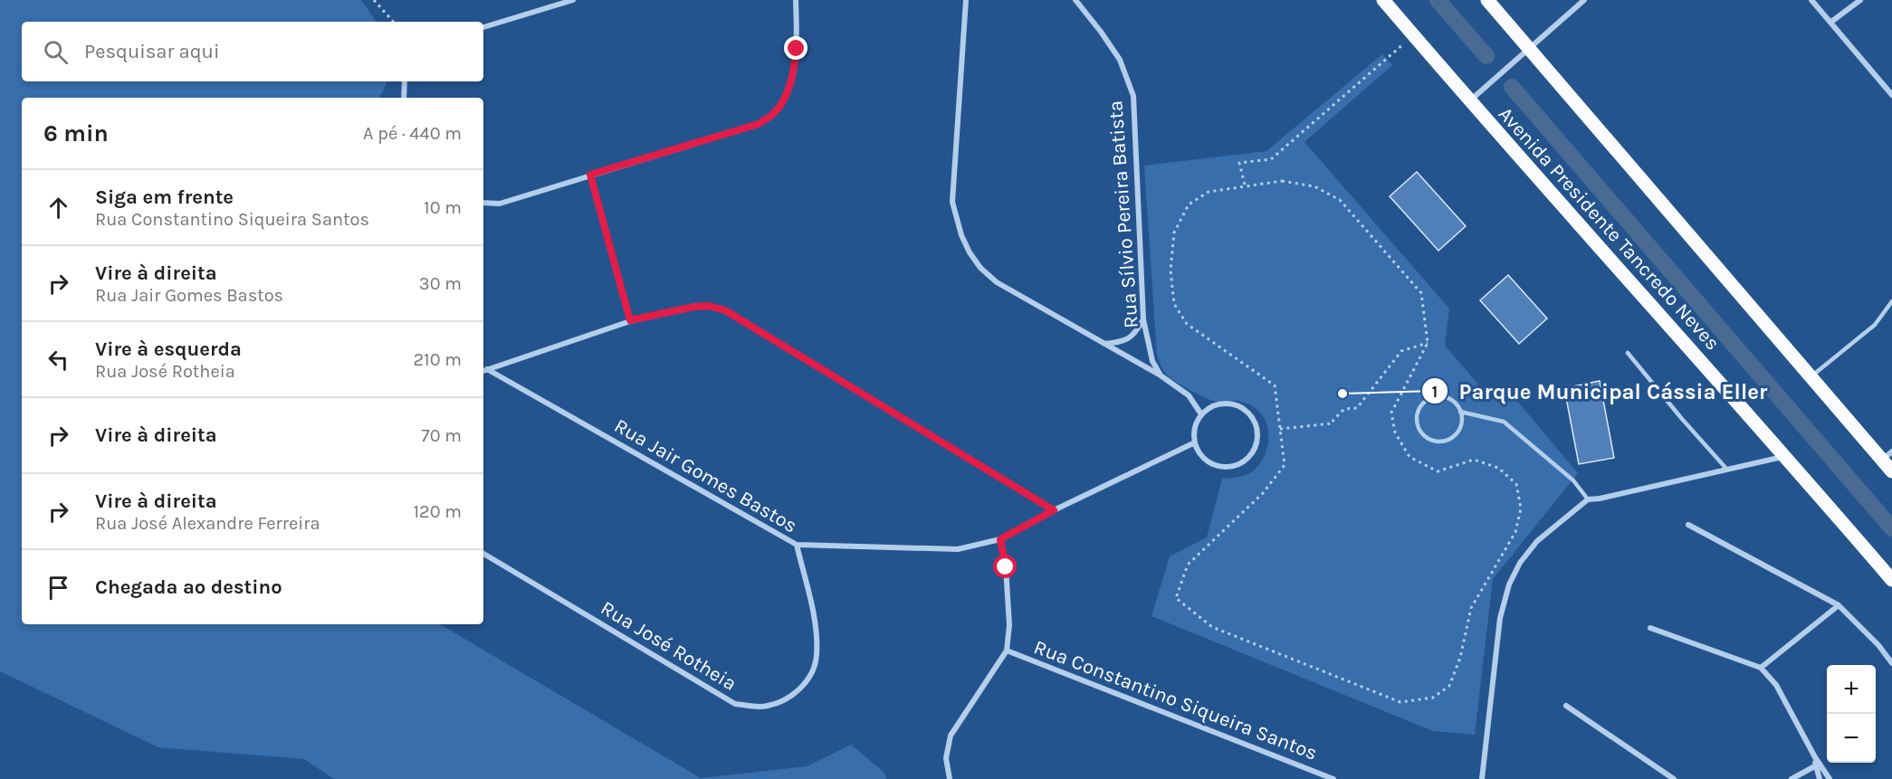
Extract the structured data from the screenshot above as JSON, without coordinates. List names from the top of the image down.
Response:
{
  "streets": {
    "main road": ["Avenida Presidente Tancredo Neves"],
    "street": [
      "Rua Sílvio Pereira Batista",
      "Rua Jair Gomes Bastos",
      "Rua José Rotheia",
      "Rua Constantino Siqueira Santos"
    ]
  },
  "crossings": [
    ["Rua Jair Gomes Bastos", "Rua José Rotheia"],
    ["Rua Jair Gomes Bastos", "Rua Constantino Siqueira Santos"]
  ],
  "places": ["Parque Municipal Cássia Eller"],
  "page": {
    "search": "Pesquisar aqui",
    "heading": ["6 min", "A pé · 440 m"],
    "list": [
      ["Siga em frente", "Rua Constantino Siqueira Santos", "10 m"],
      ["Vire à direita", "Rua Jair Gomes Bastos", "30 m"],
      ["Vire à esquerda", "Rua José Rotheia", "210 m"],
      ["Vire à direita", "70 m"],
      ["Vire à direita", "Rua José Alexandre Ferreira", "120 m"],
      "Chegada ao destino"
    ],
    "map_buttons": ["+", "−"]
  }
}
